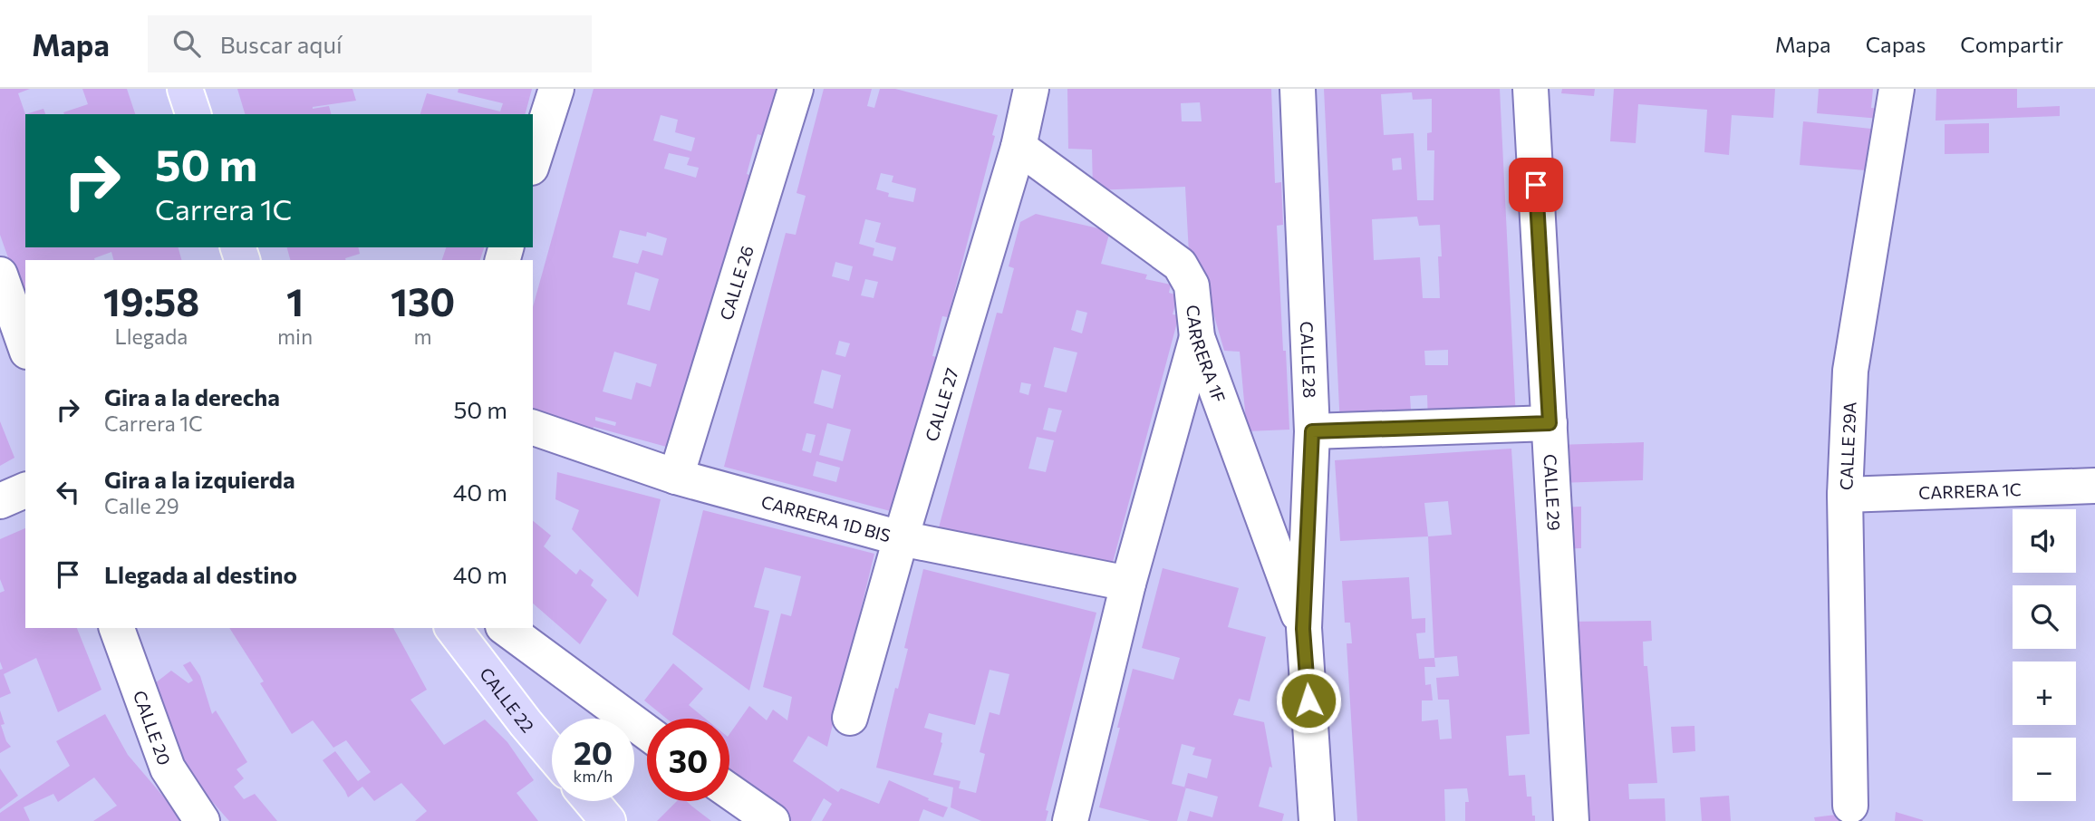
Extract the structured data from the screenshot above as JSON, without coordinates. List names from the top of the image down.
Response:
{
  "streets": {
    "main road": ["CALLE 22"],
    "street": [
      "CALLE 26",
      "CARRERA 1F",
      "CALLE 28",
      "CALLE 27",
      "CALLE 29A",
      "CARRERA 1C",
      "CALLE 29",
      "CARRERA 1D BIS",
      "CALLE 20"
    ]
  },
  "crossings": [
    ["CALLE 26", "CARRERA 1D BIS"],
    ["CARRERA 1F", "CALLE 28"],
    ["CARRERA 1F", "CALLE 27"],
    ["CALLE 27", "CARRERA 1D BIS"],
    ["CALLE 29A", "CARRERA 1C"]
  ],
  "page": {
    "header": "Mapa",
    "search": "Buscar aquí",
    "nav": ["Mapa", "Capas", "Compartir"],
    "turn": ["50 m", "Carrera 1C"],
    "eta": [
      "19:58",
      "Llegada",
      "1",
      "min",
      "130",
      "m"
    ],
    "list": [
      {
        "name": "Gira a la derecha",
        "note": "Carrera 1C",
        "value": "50 m"
      },
      {
        "name": "Gira a la izquierda",
        "note": "Calle 29",
        "value": "40 m"
      },
      {
        "name": "Llegada al destino",
        "value": "40 m"
      }
    ],
    "map_buttons": ["+", "−"],
    "speed": "20 km/h",
    "limit": "30"
  }
}
